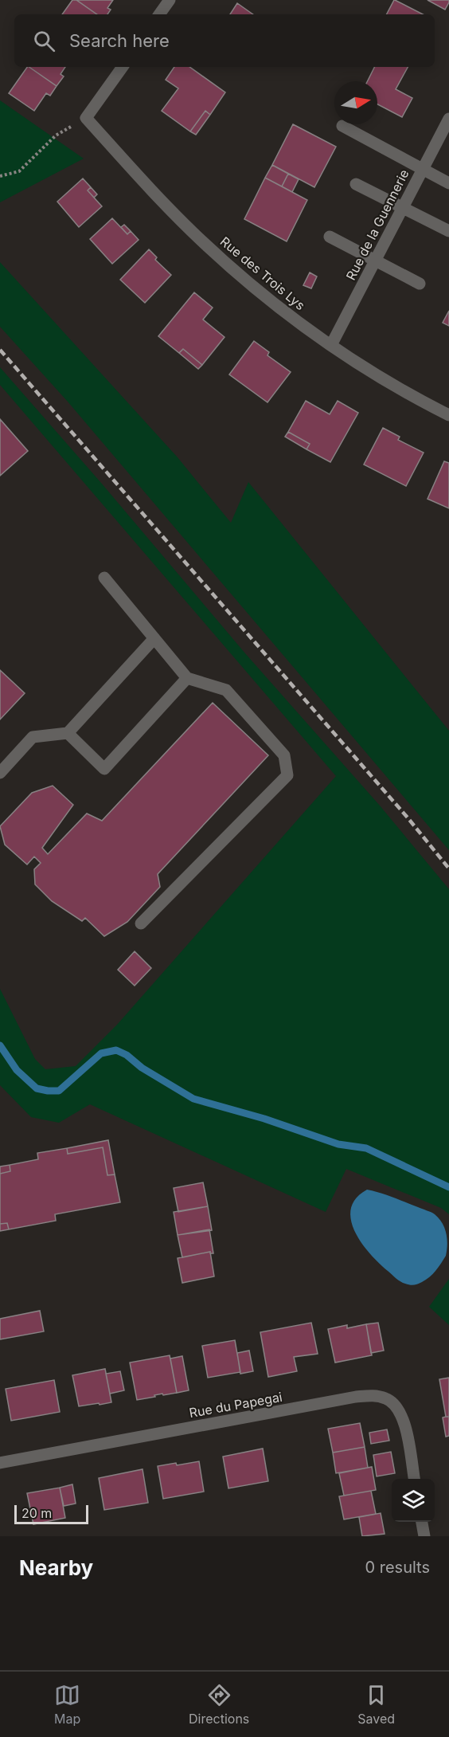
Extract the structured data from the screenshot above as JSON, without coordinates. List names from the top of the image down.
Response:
{
  "streets": {
    "street": ["Rue de la Guennerie", "Rue des Trois Lys", "Rue du Papegai"]
  },
  "crossings": [
    ["Rue de la Guennerie", "Rue des Trois Lys"]
  ],
  "scale_bar": "20 m",
  "north": "right",
  "page": {
    "search": "Search here",
    "scale": "20 m",
    "heading": ["Nearby", "0 results"],
    "nav": ["Map", "Directions", "Saved"]
  }
}
